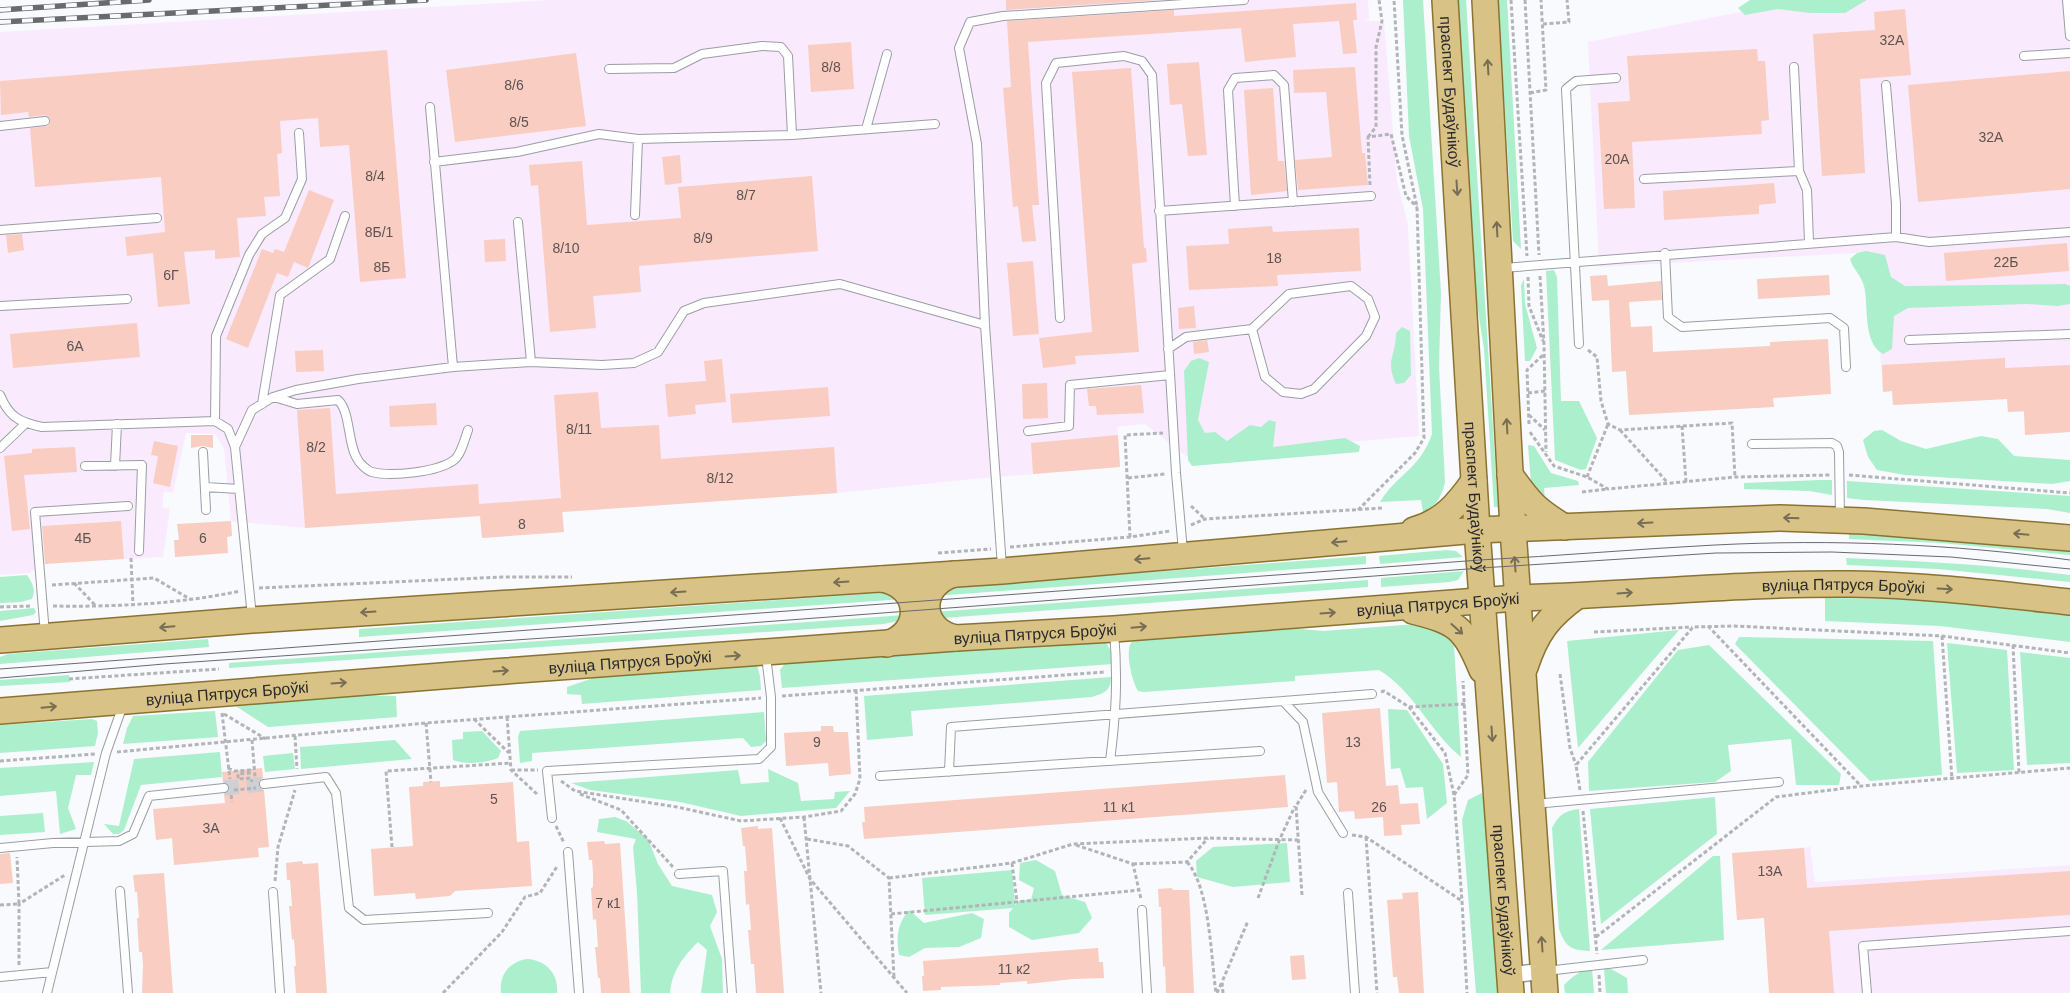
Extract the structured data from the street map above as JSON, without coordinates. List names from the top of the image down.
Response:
{
  "streets": {
    "main road": ["праспект Будаўнікоў", "вуліца Пятруся Броўкі"]
  },
  "crossings": [
    ["праспект Будаўнікоў", "вуліца Пятруся Броўкі"]
  ],
  "house_numbers": [
    "32А",
    "8/8",
    "8/6",
    "8/5",
    "32А",
    "20А",
    "8/4",
    "8/7",
    "8Б/1",
    "8/9",
    "8/10",
    "18",
    "22Б",
    "8Б",
    "6Г",
    "6А",
    "8/11",
    "8/2",
    "8/12",
    "8",
    "4Б",
    "6",
    "9",
    "13",
    "5",
    "11 к1",
    "26",
    "3А",
    "13А",
    "7 к1",
    "11 к2"
  ]
}
